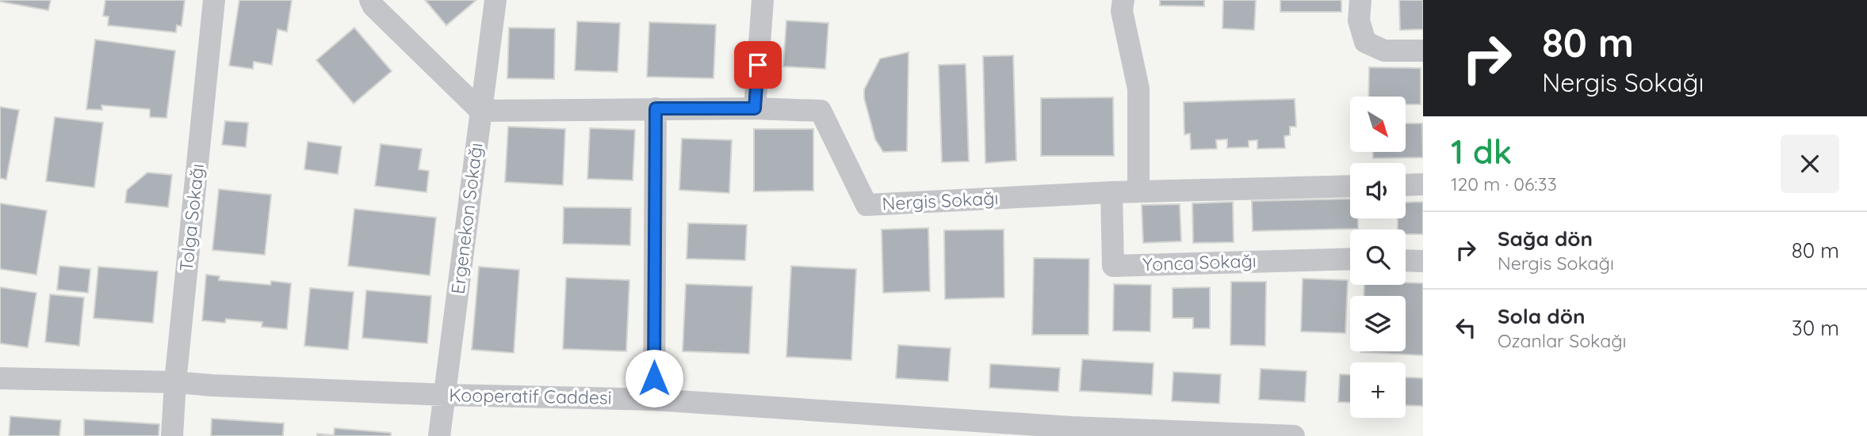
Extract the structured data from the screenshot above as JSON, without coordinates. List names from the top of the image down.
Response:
{
  "streets": {
    "street": [
      "Nergis Sokağı",
      "Tolga Sokağı",
      "Ergenekon Sokağı",
      "Yonca Sokağı",
      "Kooperatif Caddesi"
    ]
  },
  "crossings": [
    ["Nergis Sokağı", "Ergenekon Sokağı"],
    ["Nergis Sokağı", "Yonca Sokağı"],
    ["Tolga Sokağı", "Kooperatif Caddesi"],
    ["Ergenekon Sokağı", "Kooperatif Caddesi"]
  ],
  "north": "bottom right",
  "page": {
    "turn": ["80 m", "Nergis Sokağı"],
    "map_buttons": "+",
    "heading": ["1 dk", "120 m · 06:33"],
    "list": [
      {
        "name": "Sağa dön",
        "note": "Nergis Sokağı",
        "value": "80 m"
      },
      {
        "name": "Sola dön",
        "note": "Ozanlar Sokağı",
        "value": "30 m"
      }
    ]
  }
}
